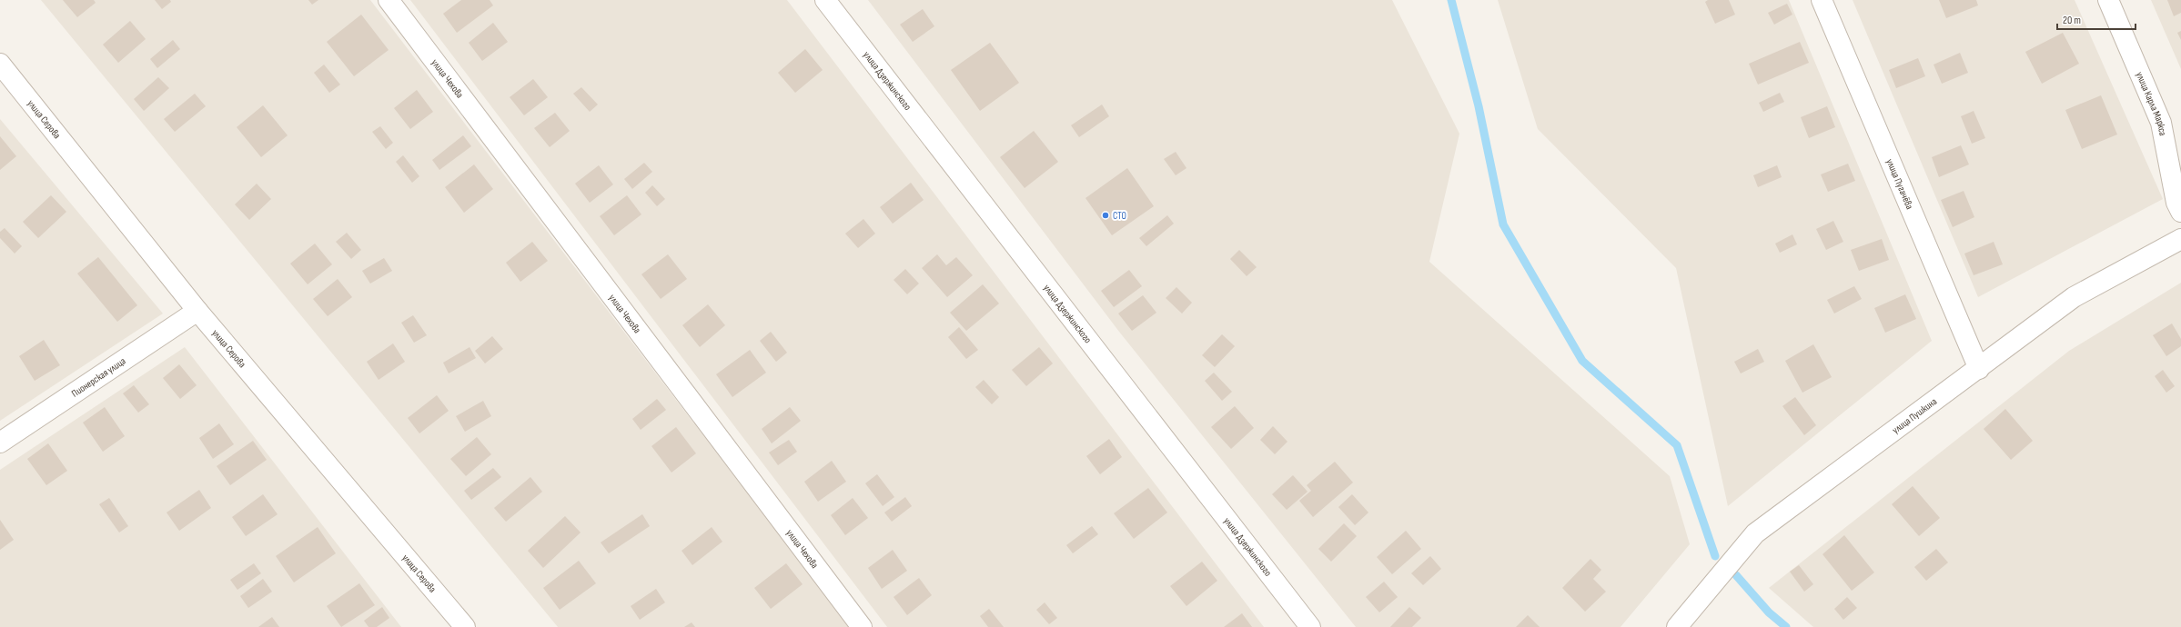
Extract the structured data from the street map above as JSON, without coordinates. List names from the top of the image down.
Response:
{
  "streets": {
    "street": [
      "улица Чехова",
      "улица Дзержинского",
      "улица Карла Маркса",
      "улица Серова",
      "улица Пугачёва",
      "Пионерская улица",
      "улица Пушкина"
    ]
  },
  "crossings": [
    ["улица Серова", "Пионерская улица"],
    ["улица Пугачёва", "улица Пушкина"]
  ],
  "places": ["СТО"],
  "scale_bar": "20 m"
}
